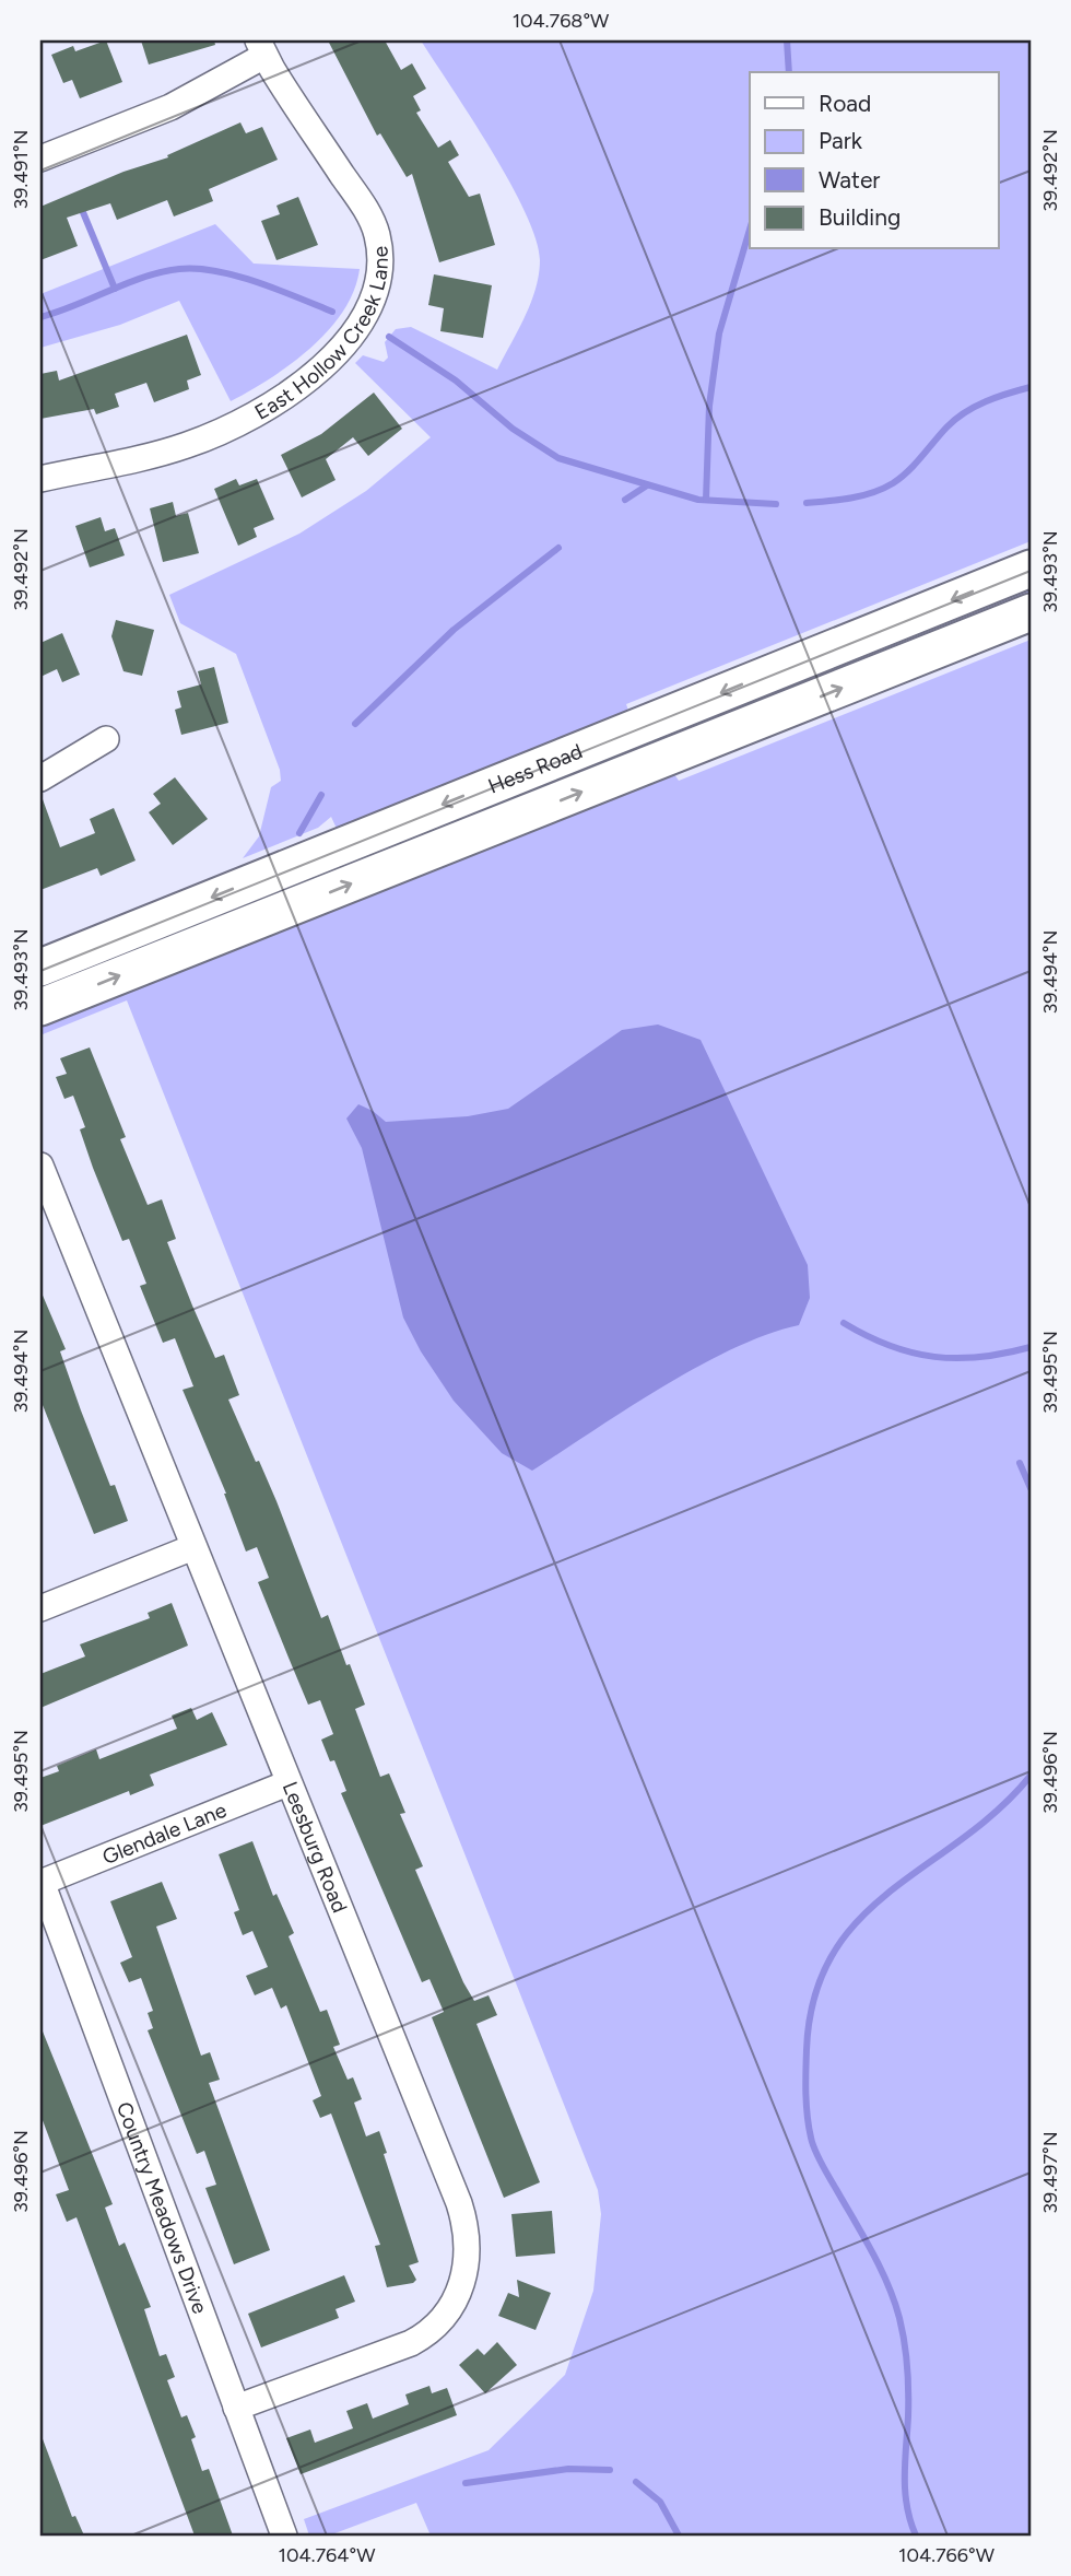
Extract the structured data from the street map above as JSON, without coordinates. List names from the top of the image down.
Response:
{
  "streets": {
    "main road": ["Hess Road"],
    "street": [
      "East Hollow Creek Lane",
      "Glendale Lane",
      "Leesburg Road",
      "Country Meadows Drive"
    ]
  },
  "crossings": [
    ["Glendale Lane", "Leesburg Road"],
    ["Glendale Lane", "Country Meadows Drive"],
    ["Leesburg Road", "Country Meadows Drive"]
  ],
  "legend": [
    "Road",
    "Park",
    "Water",
    "Building"
  ],
  "coordinates": [
    "104.768°W",
    "39.491°N",
    "39.492°N",
    "39.493°N",
    "39.494°N",
    "39.495°N",
    "39.496°N",
    "39.497°N",
    "104.764°W",
    "104.766°W"
  ]
}
